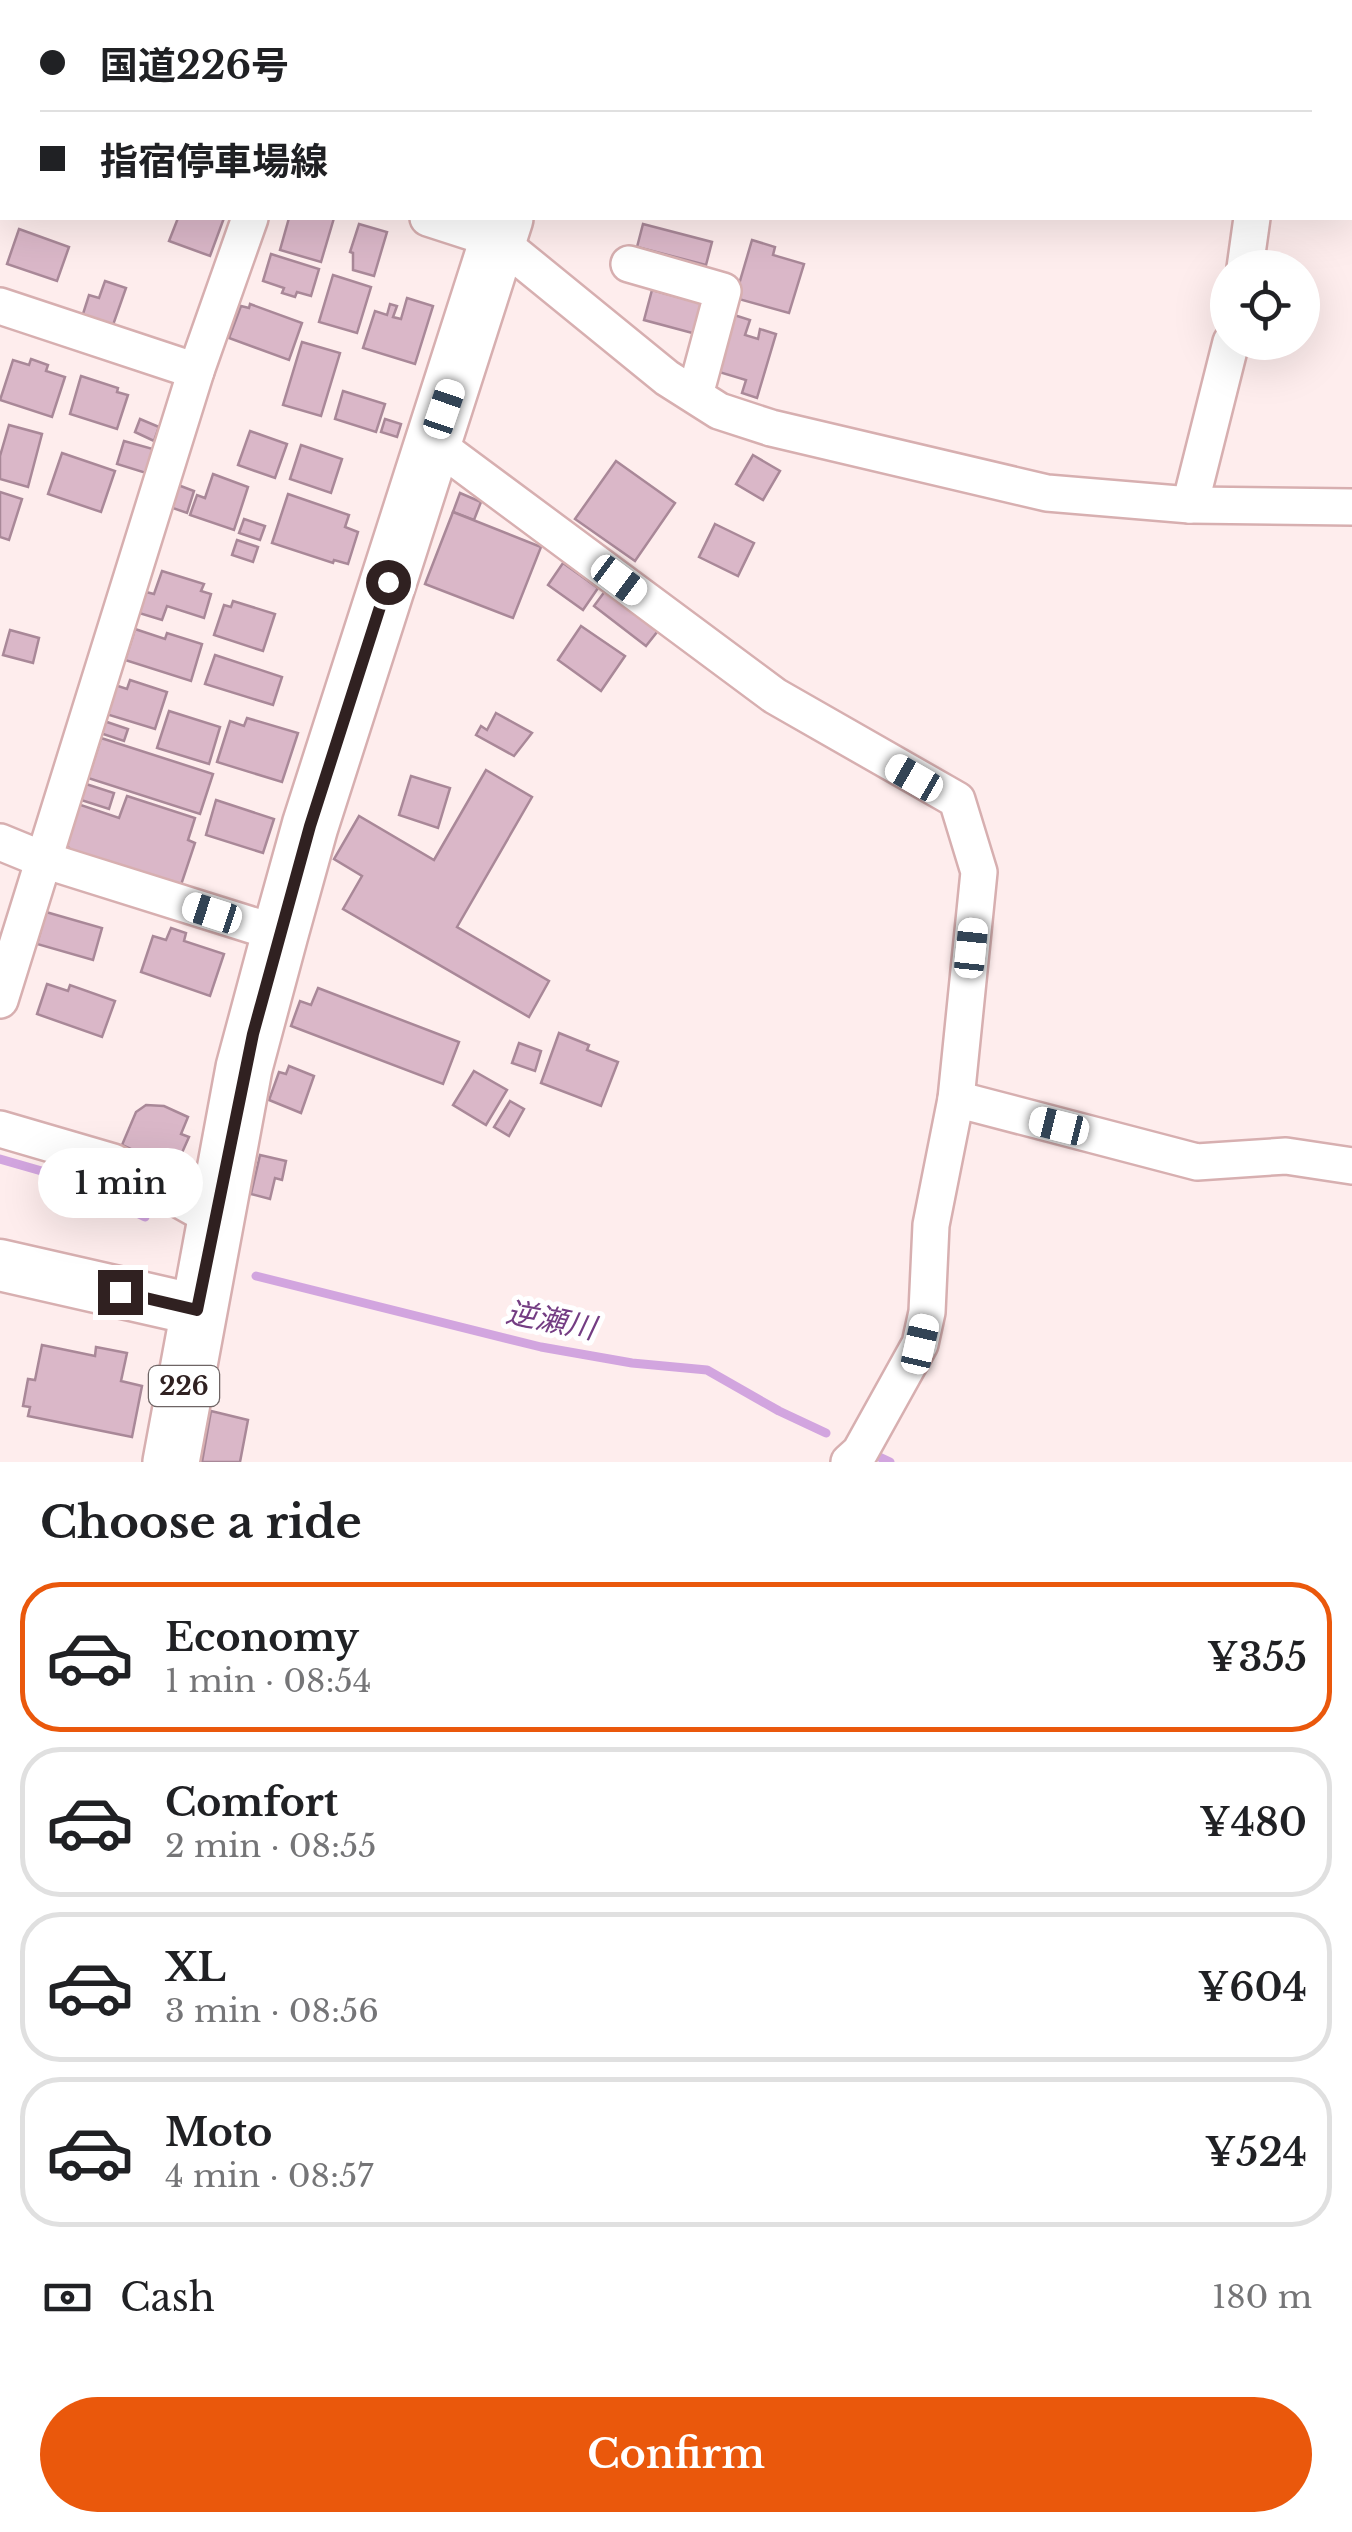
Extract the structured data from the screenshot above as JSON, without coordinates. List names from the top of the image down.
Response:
{
  "streets": {
    "highway": ["226"]
  },
  "water": ["逆瀬川"],
  "page": {
    "banner": ["国道226号", "指宿停車場線"],
    "bubble": "1 min",
    "heading": "Choose a ride",
    "list": [
      {
        "name": "Economy",
        "note": "1 min · 08:54",
        "value": "¥355"
      },
      {
        "name": "Comfort",
        "note": "2 min · 08:55",
        "value": "¥480"
      },
      {
        "name": "XL",
        "note": "3 min · 08:56",
        "value": "¥604"
      },
      {
        "name": "Moto",
        "note": "4 min · 08:57",
        "value": "¥524"
      }
    ],
    "pay": ["Cash", "180 m"],
    "buttons": "Confirm"
  }
}
